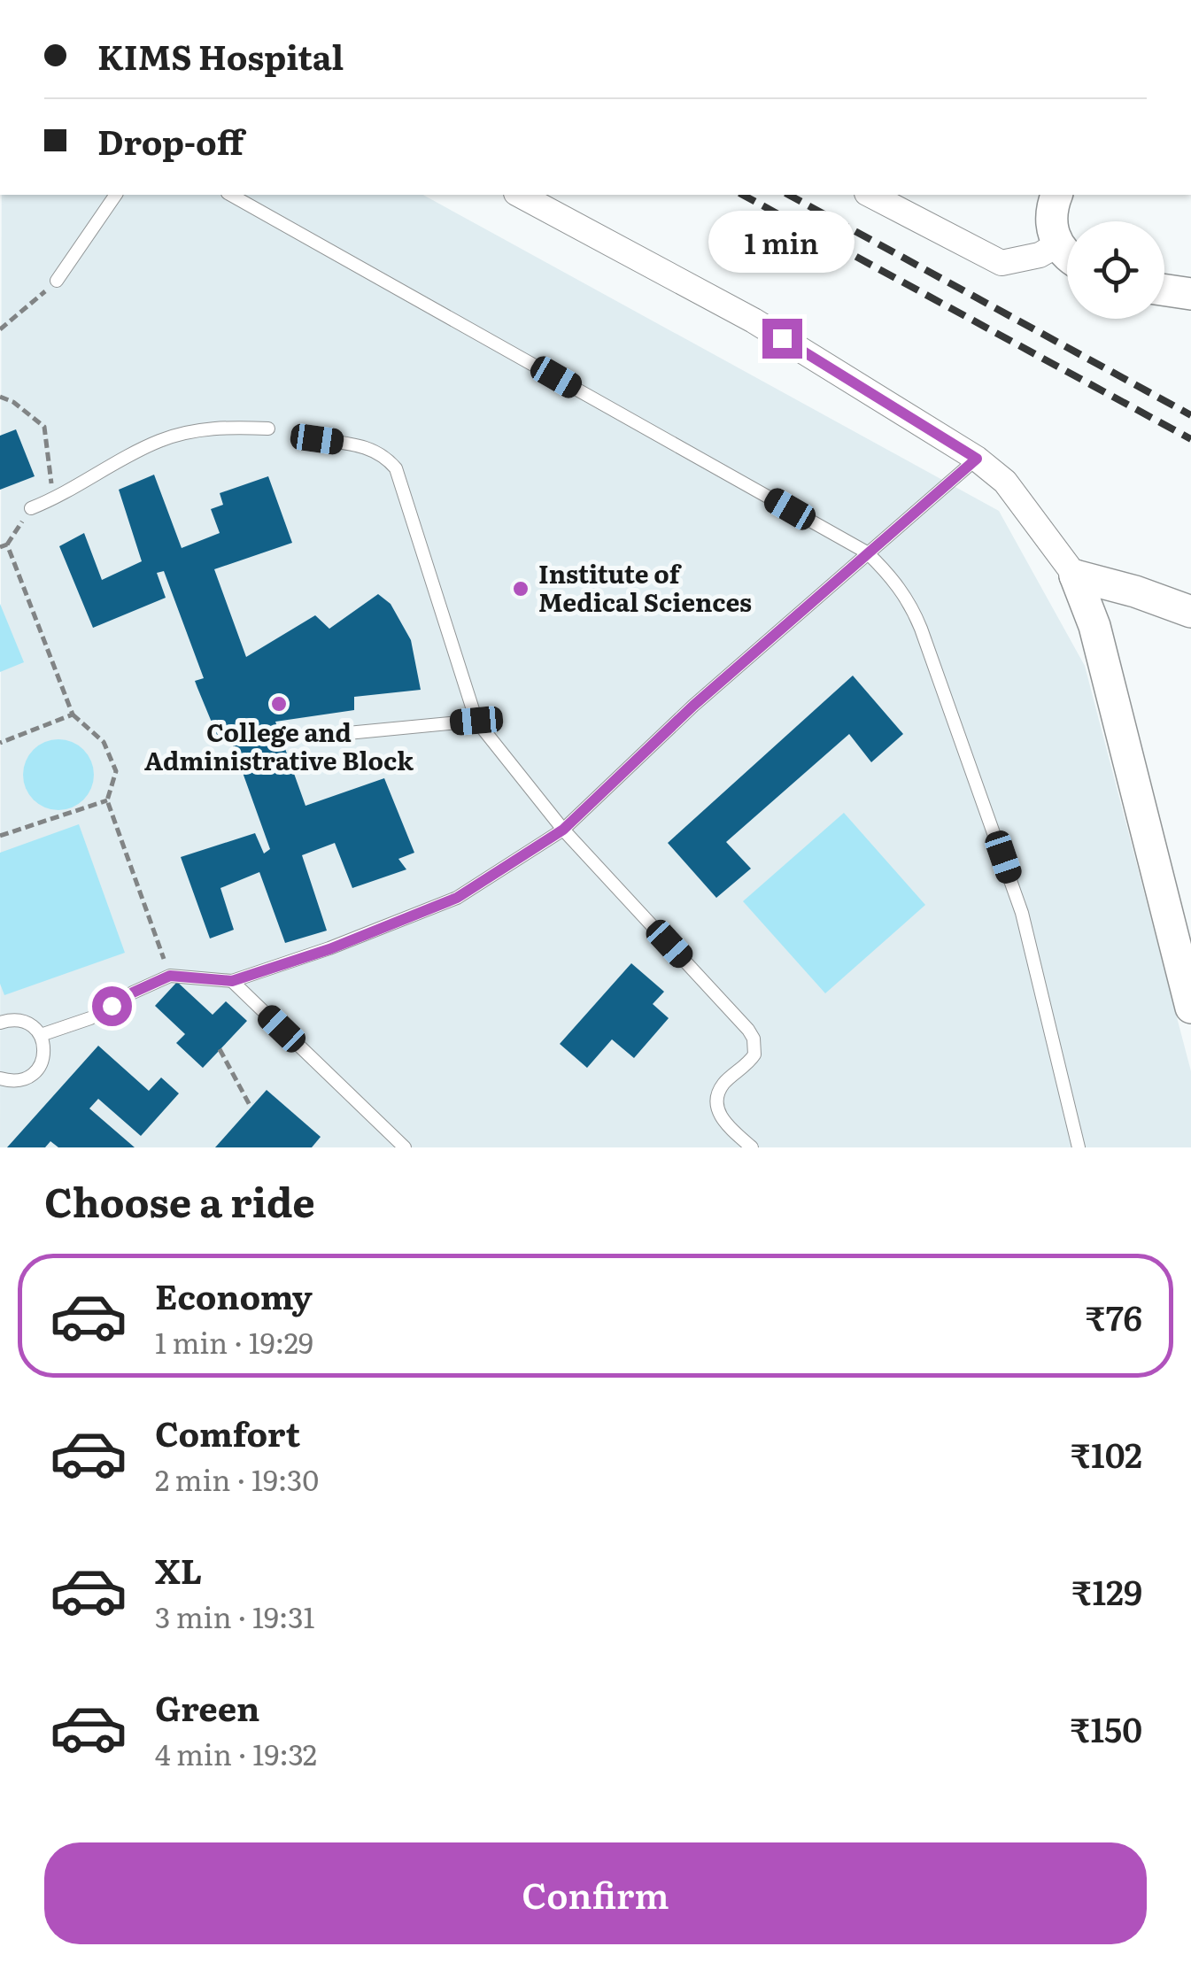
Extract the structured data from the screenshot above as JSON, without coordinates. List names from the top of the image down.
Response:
{
  "places": ["Institute of Medical Sciences", "College and Administrative Block"],
  "page": {
    "banner": ["KIMS Hospital", "Drop-off"],
    "bubble": "1 min",
    "heading": "Choose a ride",
    "list": [
      {
        "name": "Economy",
        "note": "1 min · 19:29",
        "value": "₹76"
      },
      {
        "name": "Comfort",
        "note": "2 min · 19:30",
        "value": "₹102"
      },
      {
        "name": "XL",
        "note": "3 min · 19:31",
        "value": "₹129"
      },
      {
        "name": "Green",
        "note": "4 min · 19:32",
        "value": "₹150"
      }
    ],
    "buttons": "Confirm"
  }
}
